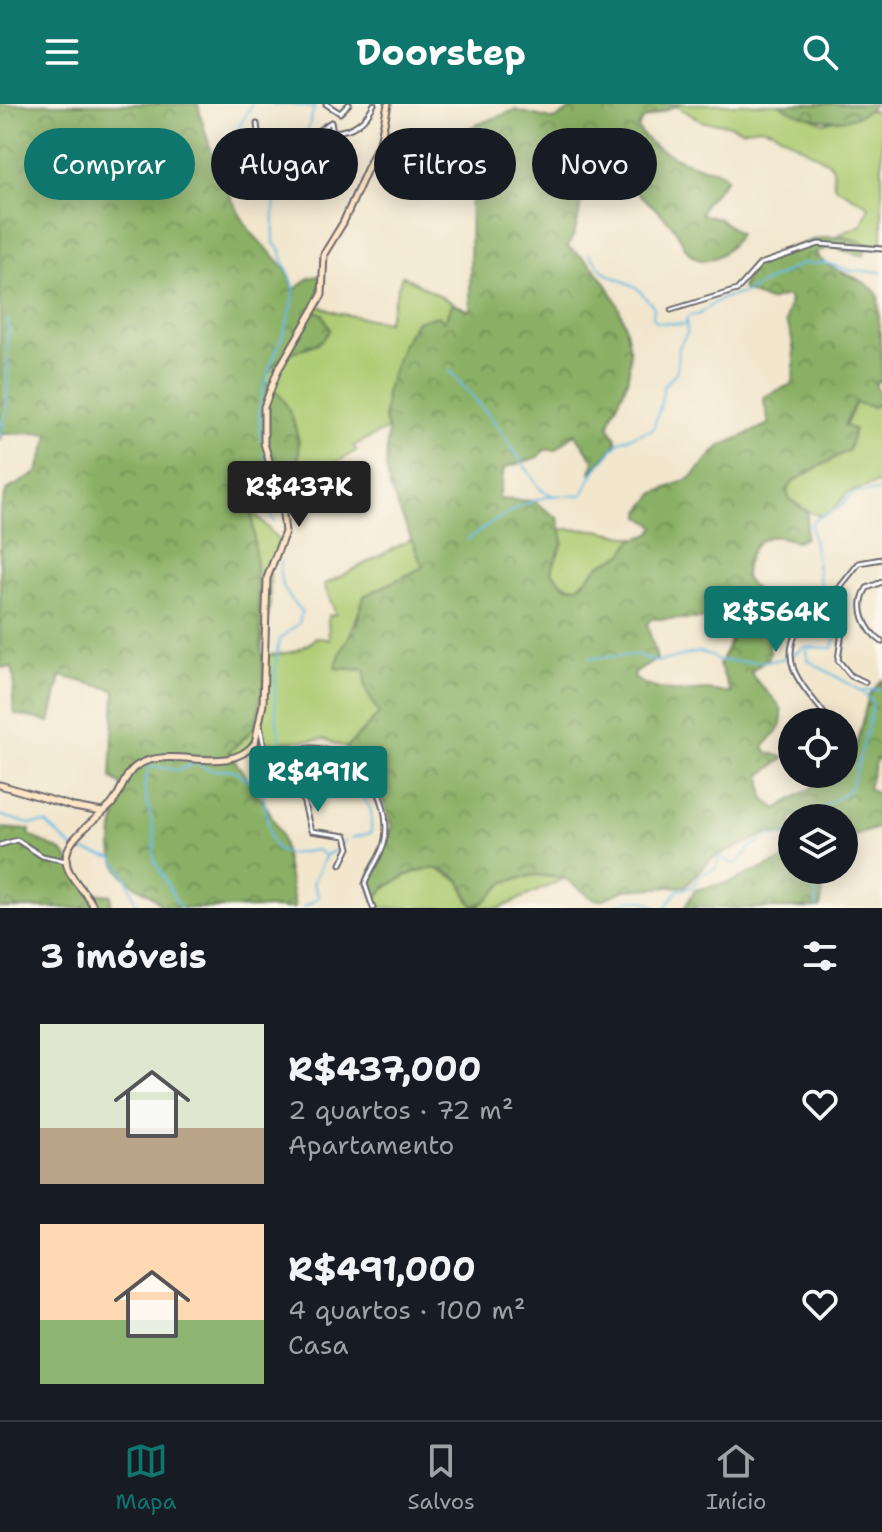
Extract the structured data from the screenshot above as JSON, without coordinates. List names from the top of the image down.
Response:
{
  "page": {
    "header": "Doorstep",
    "chip": [
      "Comprar",
      "Alugar",
      "Filtros",
      "Novo"
    ],
    "price": ["R$437K", "R$564K", "R$491K"],
    "heading": "3 imóveis",
    "list": [
      {
        "name": "R$437,000",
        "note": "2 quartos · 72 m² · Apartamento"
      },
      {
        "name": "R$491,000",
        "note": "4 quartos · 100 m² · Casa"
      }
    ],
    "tabs": ["Mapa", "Salvos", "Início"]
  }
}
